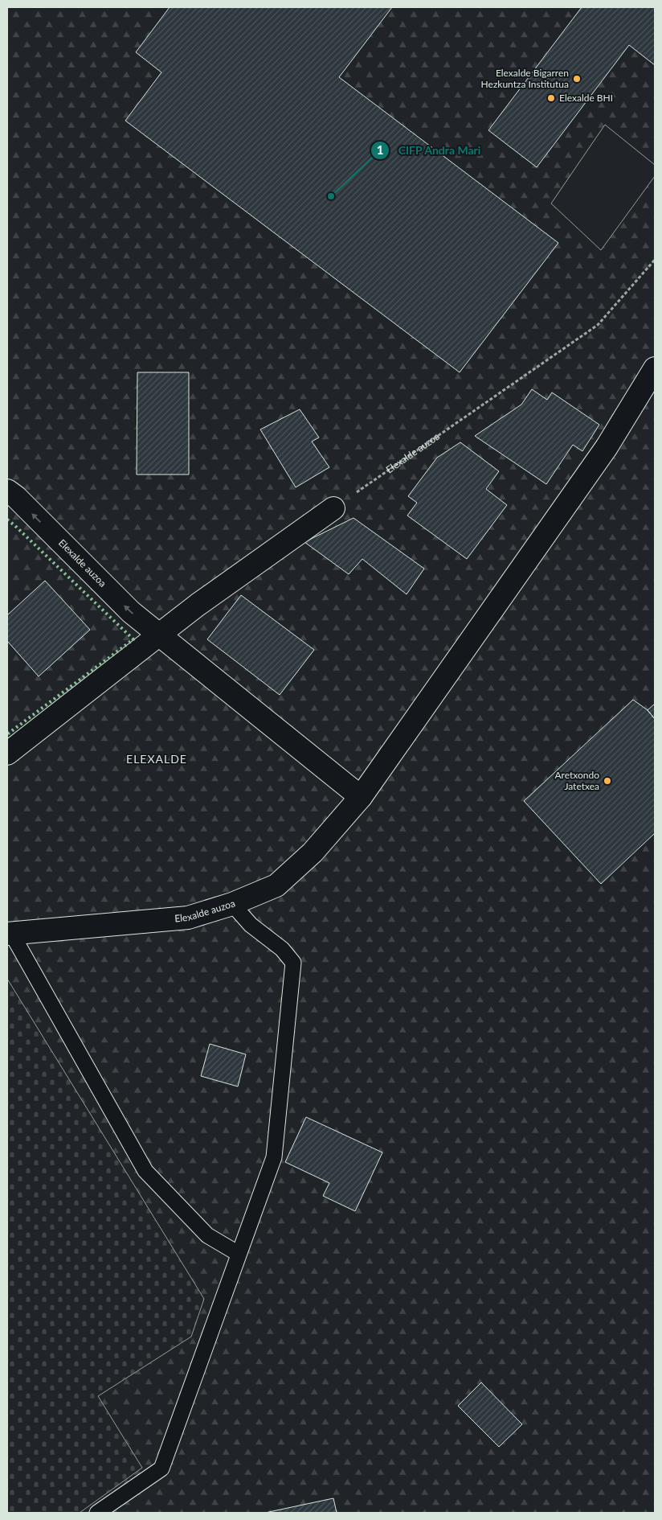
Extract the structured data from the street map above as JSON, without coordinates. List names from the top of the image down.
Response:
{
  "streets": {
    "street": ["Elexalde auzoa"]
  },
  "districts": ["ELEXALDE"],
  "places": [
    "Elexalde Bigarren Hezkuntza Institutua",
    "Elexalde BHI",
    "CIFP Andra Mari",
    "Aretxondo Jatetxea"
  ]
}
